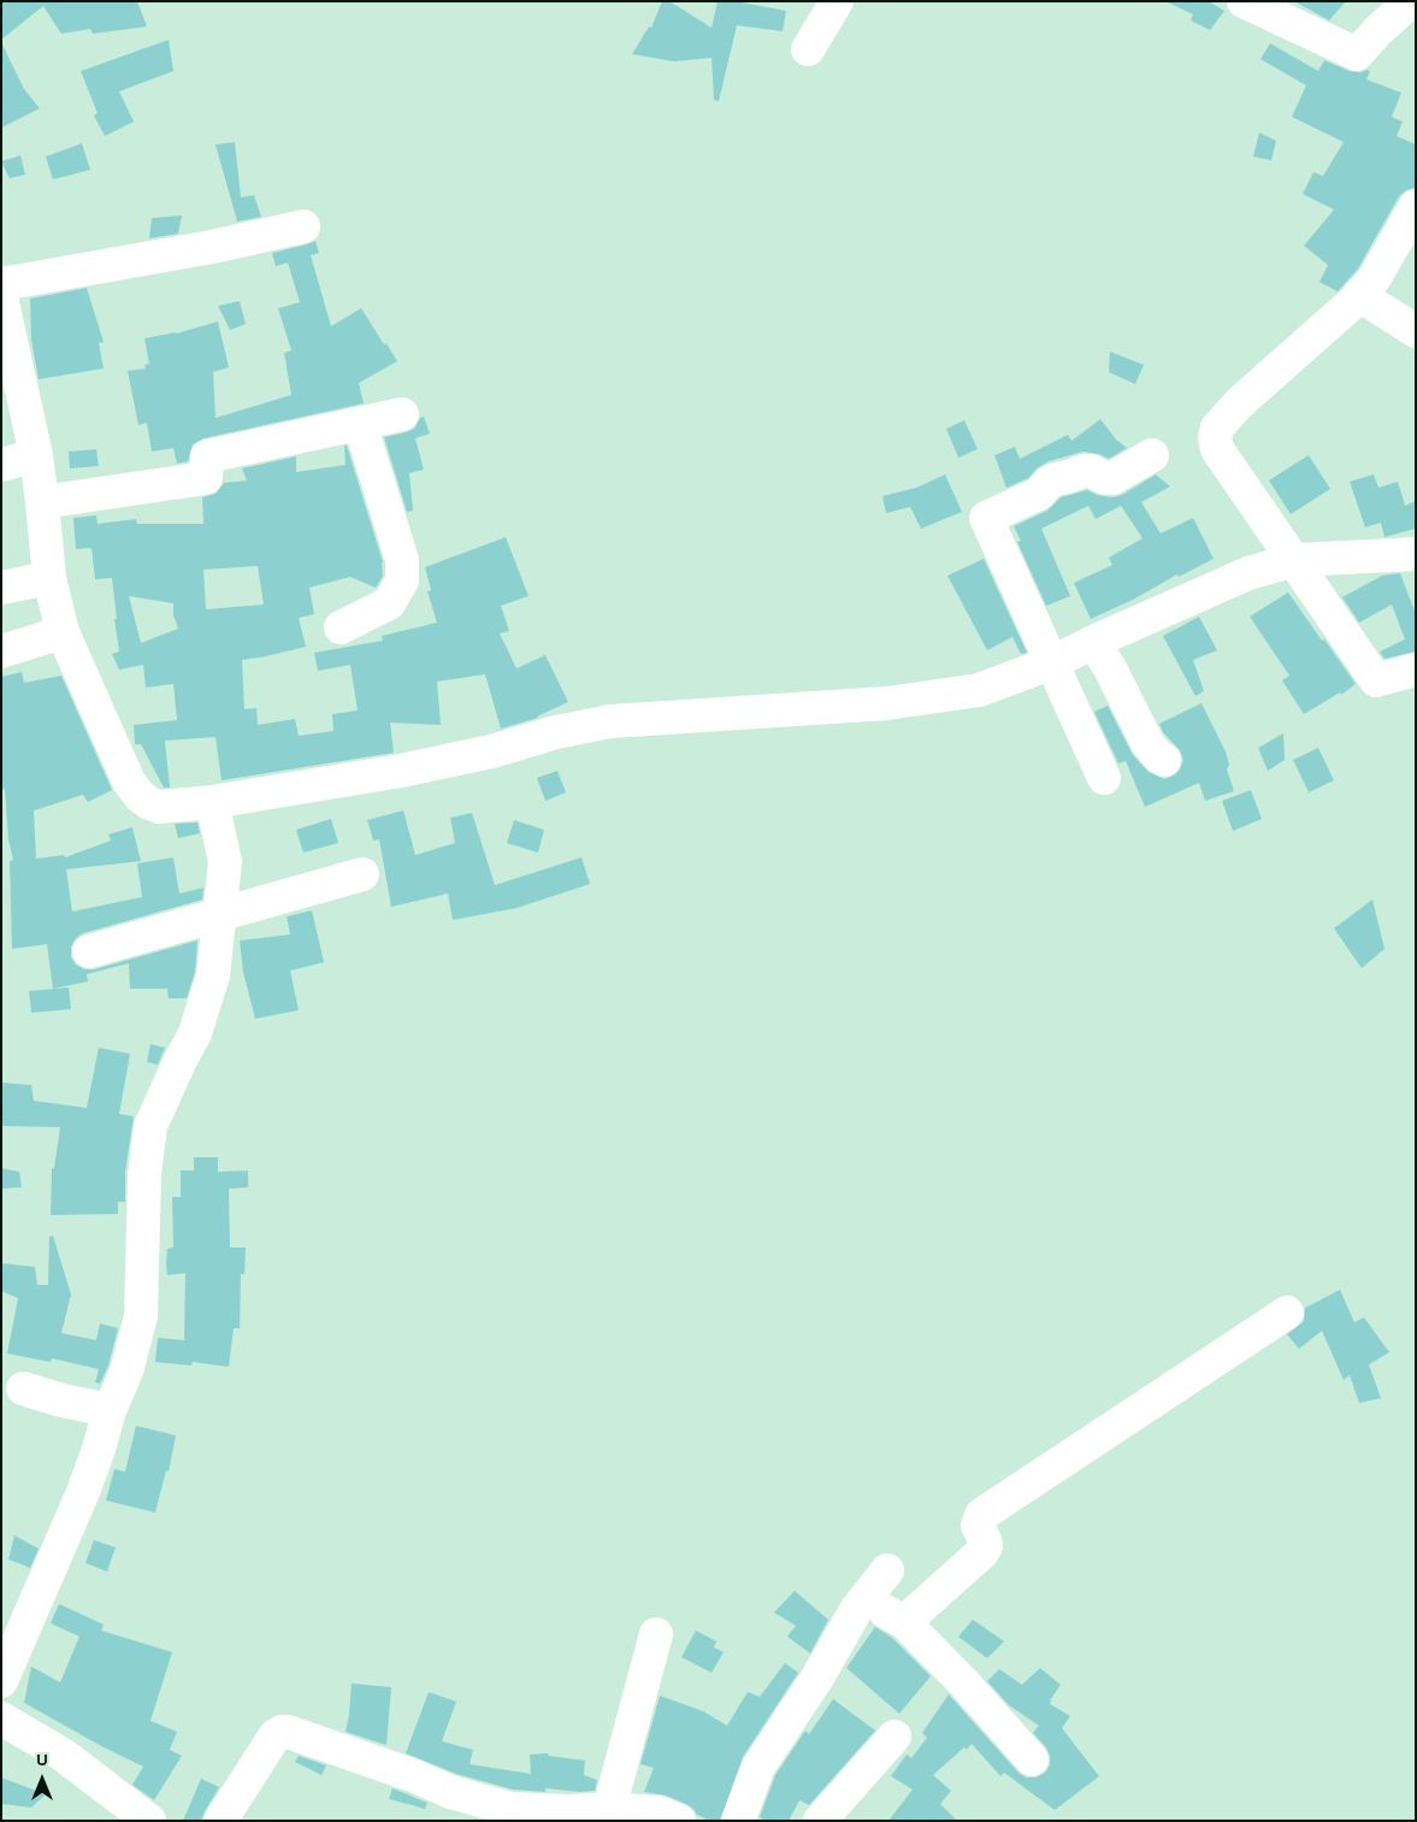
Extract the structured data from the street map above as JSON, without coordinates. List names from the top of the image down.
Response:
{
  "north": "top"
}
